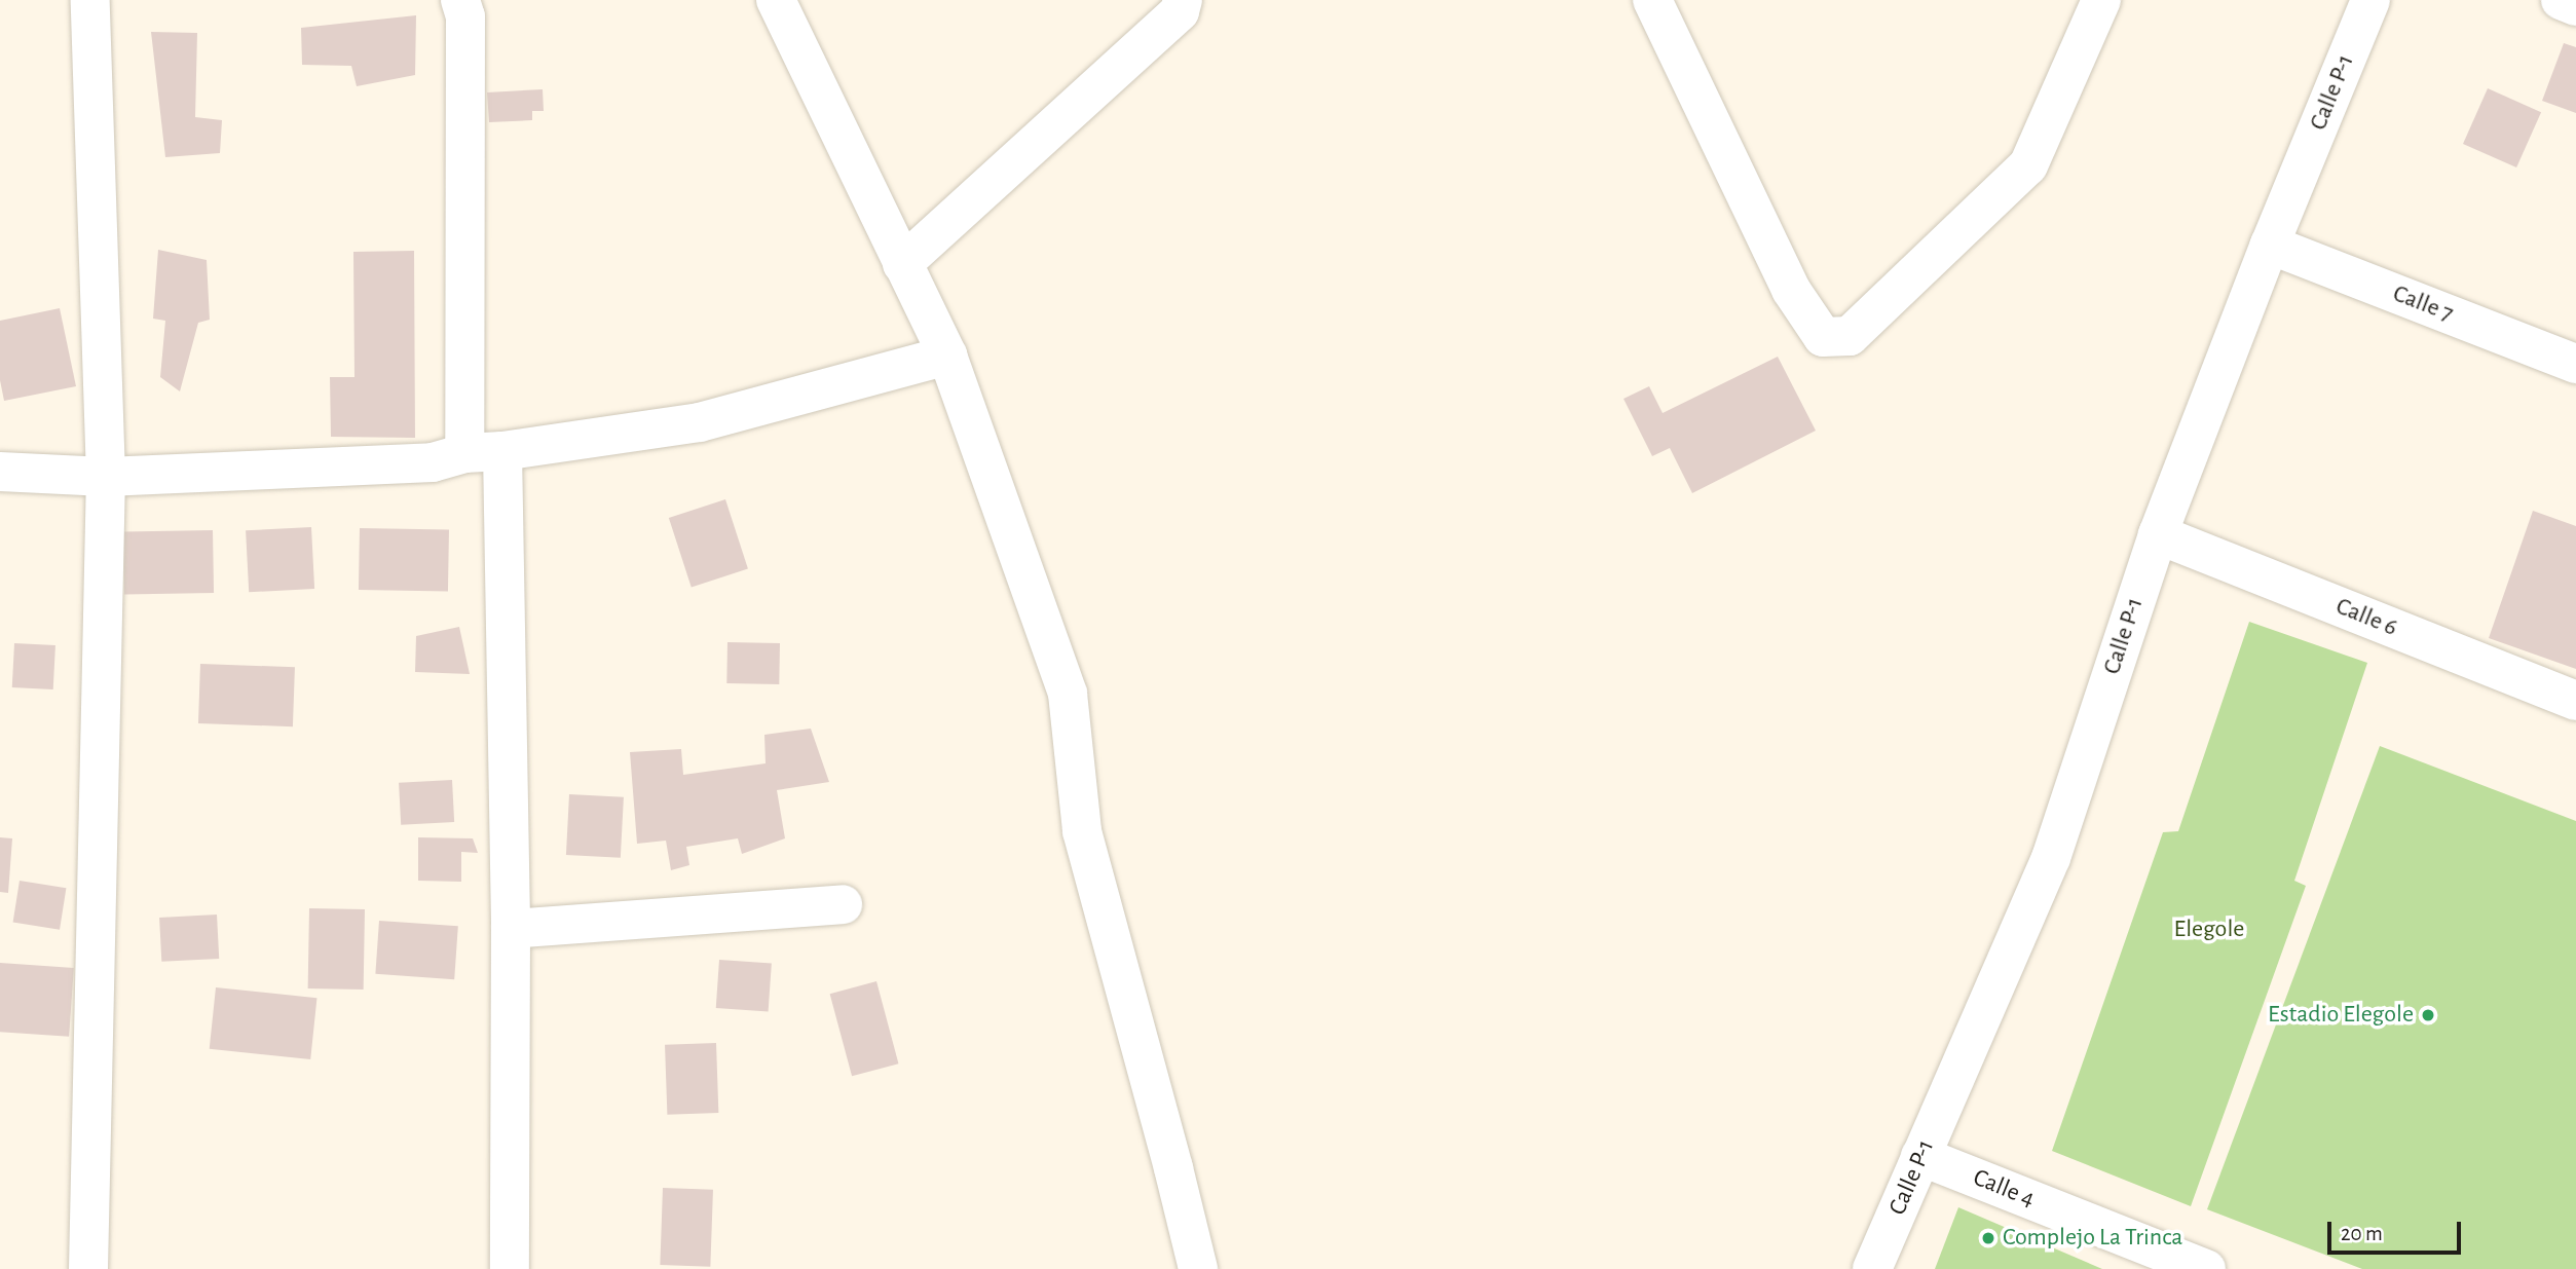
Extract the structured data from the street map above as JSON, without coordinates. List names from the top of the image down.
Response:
{
  "streets": {
    "street": [
      "Calle P-1",
      "Calle 7",
      "Calle 6",
      "Calle 4"
    ]
  },
  "crossings": [
    ["Calle P-1", "Calle 7"],
    ["Calle P-1", "Calle 6"],
    ["Calle P-1", "Calle 4"]
  ],
  "parks": ["Elegole"],
  "places": ["Estadio Elegole", "Complejo La Trinca"],
  "scale_bar": "20 m"
}
